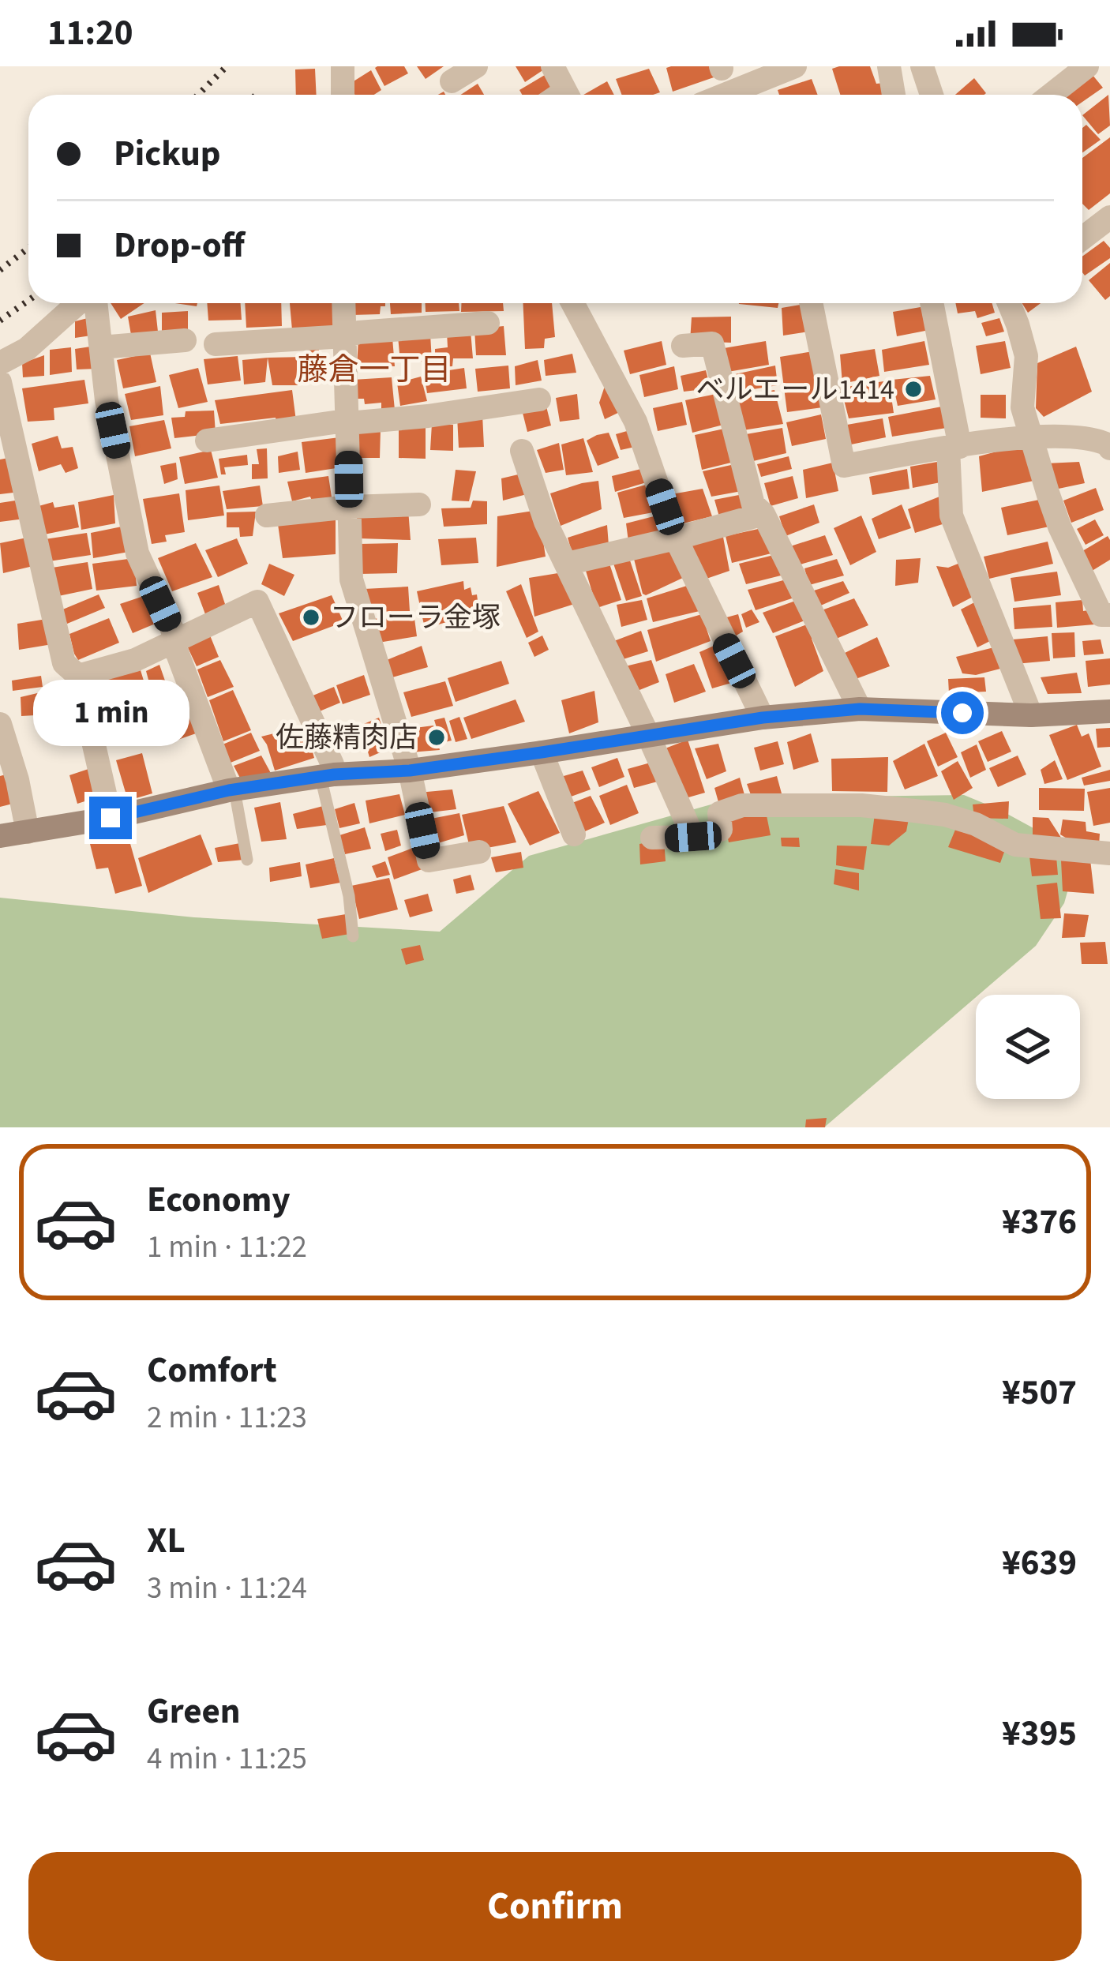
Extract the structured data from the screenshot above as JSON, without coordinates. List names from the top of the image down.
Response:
{
  "districts": ["藤倉一丁目"],
  "places": ["ベルエール1414", "フローラ金塚", "佐藤精肉店"],
  "page": {
    "status": "11:20",
    "banner": ["Pickup", "Drop-off"],
    "bubble": "1 min",
    "list": [
      {
        "name": "Economy",
        "note": "1 min · 11:22",
        "value": "¥376"
      },
      {
        "name": "Comfort",
        "note": "2 min · 11:23",
        "value": "¥507"
      },
      {
        "name": "XL",
        "note": "3 min · 11:24",
        "value": "¥639"
      },
      {
        "name": "Green",
        "note": "4 min · 11:25",
        "value": "¥395"
      }
    ],
    "buttons": "Confirm"
  }
}
